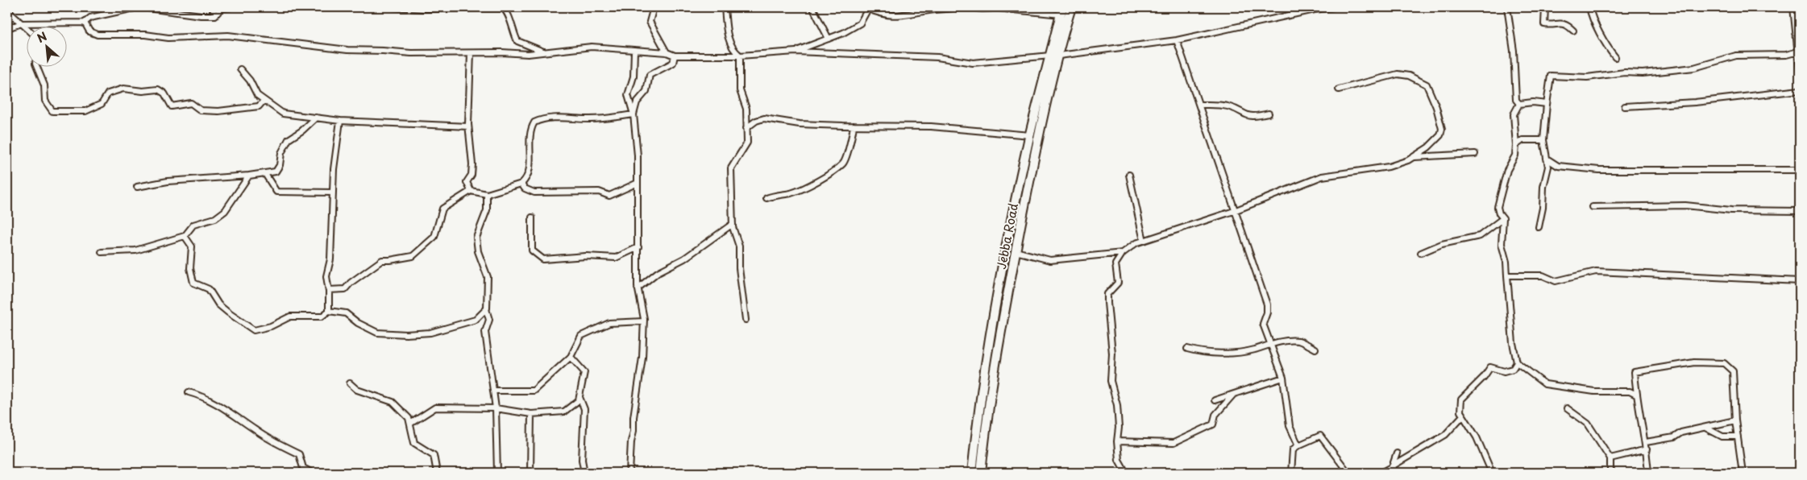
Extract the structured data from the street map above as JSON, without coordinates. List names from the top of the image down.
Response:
{
  "streets": {
    "highway": ["Jebba Road"]
  },
  "north": "top left"
}
